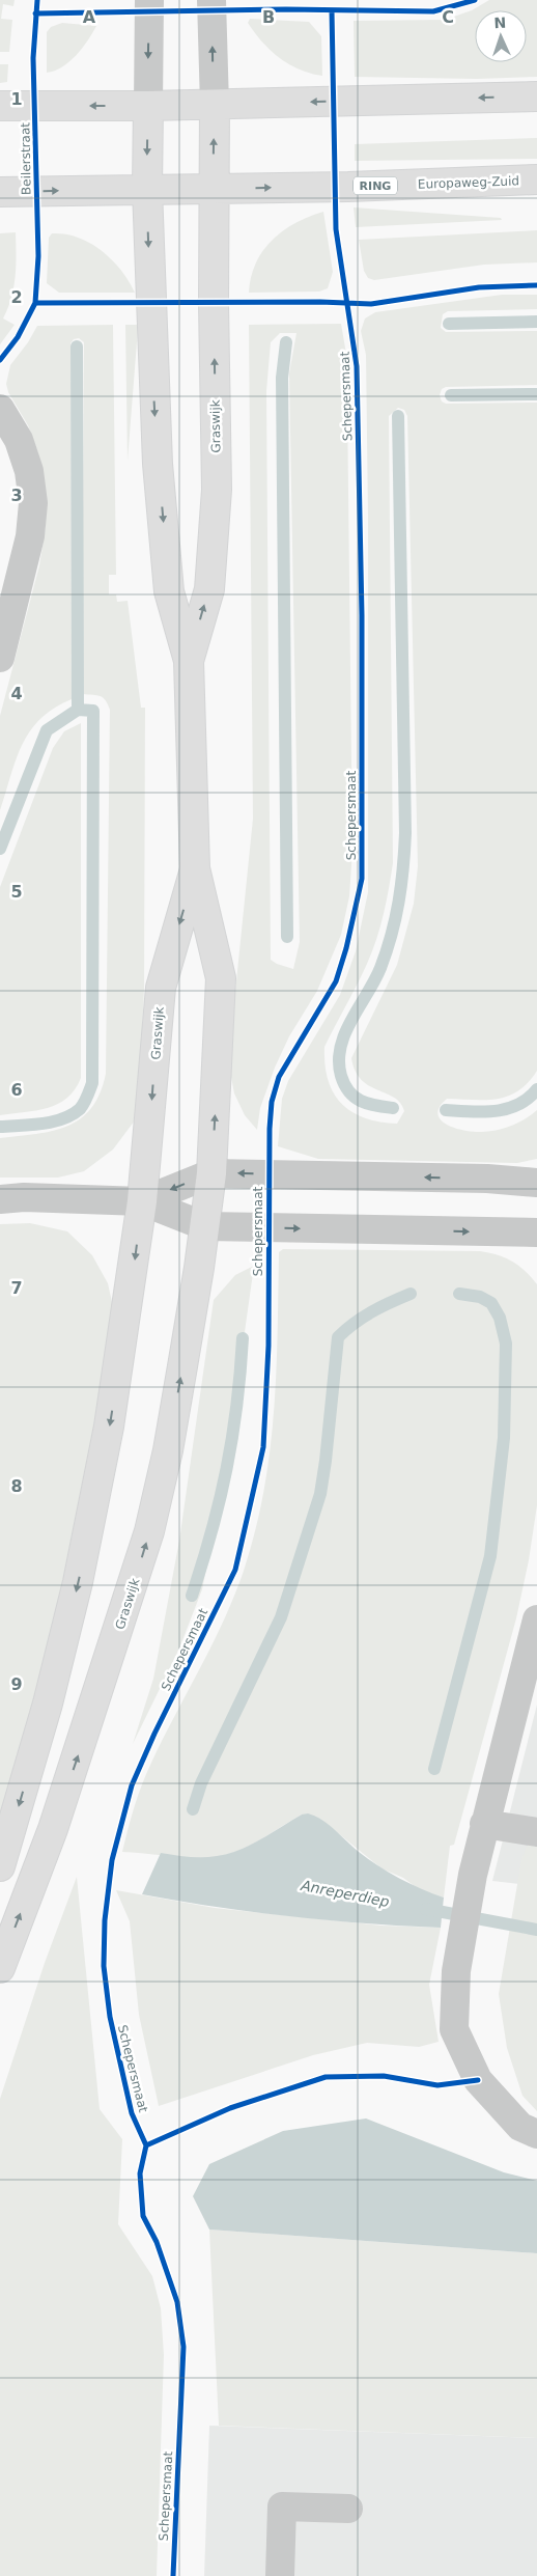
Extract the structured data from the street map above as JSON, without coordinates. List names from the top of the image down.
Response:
{
  "streets": {
    "main road": ["Europaweg-Zuid", "RING", "Graswijk"],
    "street": ["Schepersmaat"],
    "cycle path": ["Beilerstraat"]
  },
  "crossings": [
    ["Europaweg-Zuid", "Graswijk"],
    ["Schepersmaat", "Graswijk"]
  ],
  "water": ["Anreperdiep"],
  "north": "top",
  "grid": {
    "columns": ["A", "B", "C"],
    "rows": [
      "1",
      "2",
      "3",
      "4",
      "5",
      "6",
      "7",
      "8",
      "9"
    ]
  }
}
